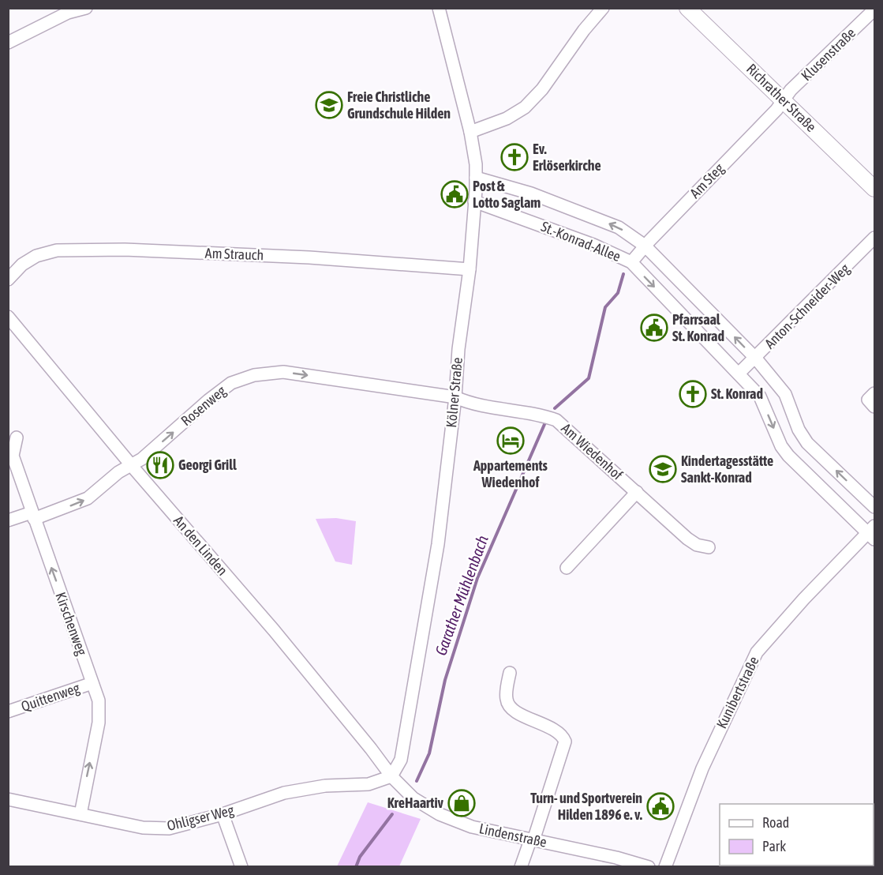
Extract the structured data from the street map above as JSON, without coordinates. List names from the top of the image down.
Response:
{
  "streets": {
    "main road": ["Richrather Straße"],
    "street": [
      "Klusenstraße",
      "Am Steg",
      "St.-Konrad-Allee",
      "Am Strauch",
      "Anton-Schneider-Weg",
      "Kölner Straße",
      "Rosenweg",
      "Am Wiedenhof",
      "An den Linden",
      "Kirschenweg",
      "Kunibertstraße",
      "Quittenweg",
      "Ohligser Weg",
      "Lindenstraße"
    ]
  },
  "crossings": [
    ["Klusenstraße", "Richrather Straße"],
    ["Klusenstraße", "Am Steg"],
    ["Richrather Straße", "Am Steg"],
    ["Am Steg", "St.-Konrad-Allee"],
    ["St.-Konrad-Allee", "Anton-Schneider-Weg"],
    ["St.-Konrad-Allee", "Kölner Straße"],
    ["St.-Konrad-Allee", "Kunibertstraße"],
    ["Am Strauch", "Kölner Straße"],
    ["Kölner Straße", "Rosenweg"],
    ["Kölner Straße", "Am Wiedenhof"],
    ["Kölner Straße", "An den Linden"],
    ["Kölner Straße", "Ohligser Weg"],
    ["Kölner Straße", "Lindenstraße"],
    ["Rosenweg", "Am Wiedenhof"],
    ["Rosenweg", "An den Linden"],
    ["Rosenweg", "Kirschenweg"],
    ["An den Linden", "Ohligser Weg"],
    ["An den Linden", "Lindenstraße"],
    ["Kirschenweg", "Quittenweg"],
    ["Kirschenweg", "Ohligser Weg"],
    ["Ohligser Weg", "Lindenstraße"]
  ],
  "one_way": ["Rosenweg", "Kirschenweg"],
  "water": ["Garather Mühlenbach"],
  "places": {
    "school or university": ["Freie Christliche Grundschule Hilden", "Kindertagesstätte Sankt-Konrad"],
    "church": ["Ev. Erlöserkirche", "St. Konrad"],
    "public building": ["Post & Lotto Saglam", "Pfarrsaal St. Konrad", "Turn- und Sportverein Hilden 1896 e. v."],
    "hotel": ["Appartements Wiedenhof"],
    "restaurant": ["Georgi Grill"],
    "shop": ["KreHaartiv"]
  },
  "legend": ["Road", "Park"]
}
